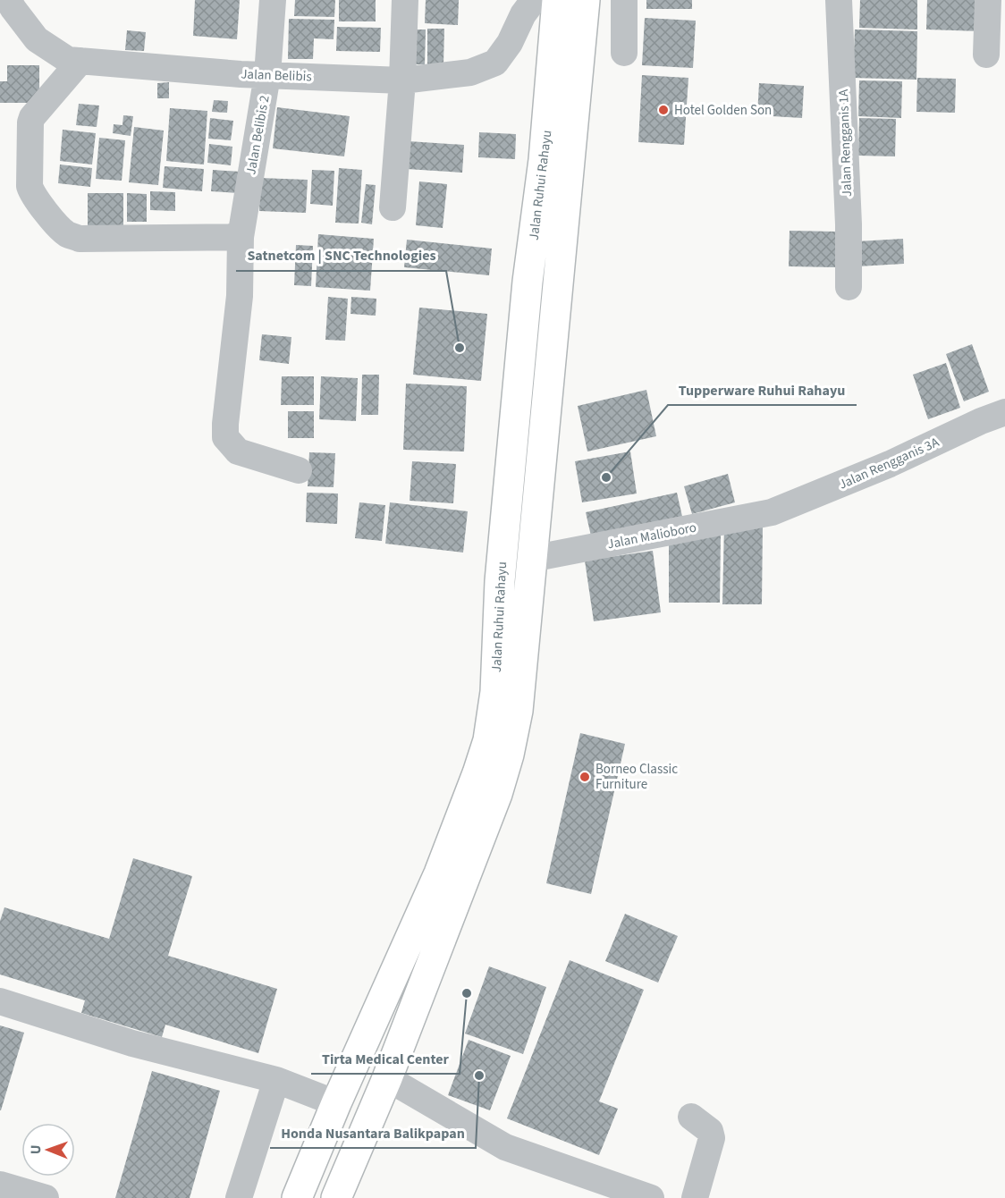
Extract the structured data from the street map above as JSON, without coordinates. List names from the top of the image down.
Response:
{
  "streets": {
    "main road": ["Jalan Ruhui Rahayu"],
    "street": [
      "Jalan Belibis",
      "Jalan Belibis 2",
      "Jalan Rengganis 1A",
      "Jalan Rengganis 3A",
      "Jalan Malioboro"
    ]
  },
  "crossings": [
    ["Jalan Belibis", "Jalan Belibis 2"],
    ["Jalan Ruhui Rahayu", "Jalan Malioboro"],
    ["Jalan Rengganis 3A", "Jalan Malioboro"]
  ],
  "places": [
    "Hotel Golden Son",
    "Satnetcom | SNC Technologies",
    "Tupperware Ruhui Rahayu",
    "Borneo Classic Furniture",
    "Tirta Medical Center",
    "Honda Nusantara Balikpapan"
  ],
  "north": "left"
}
